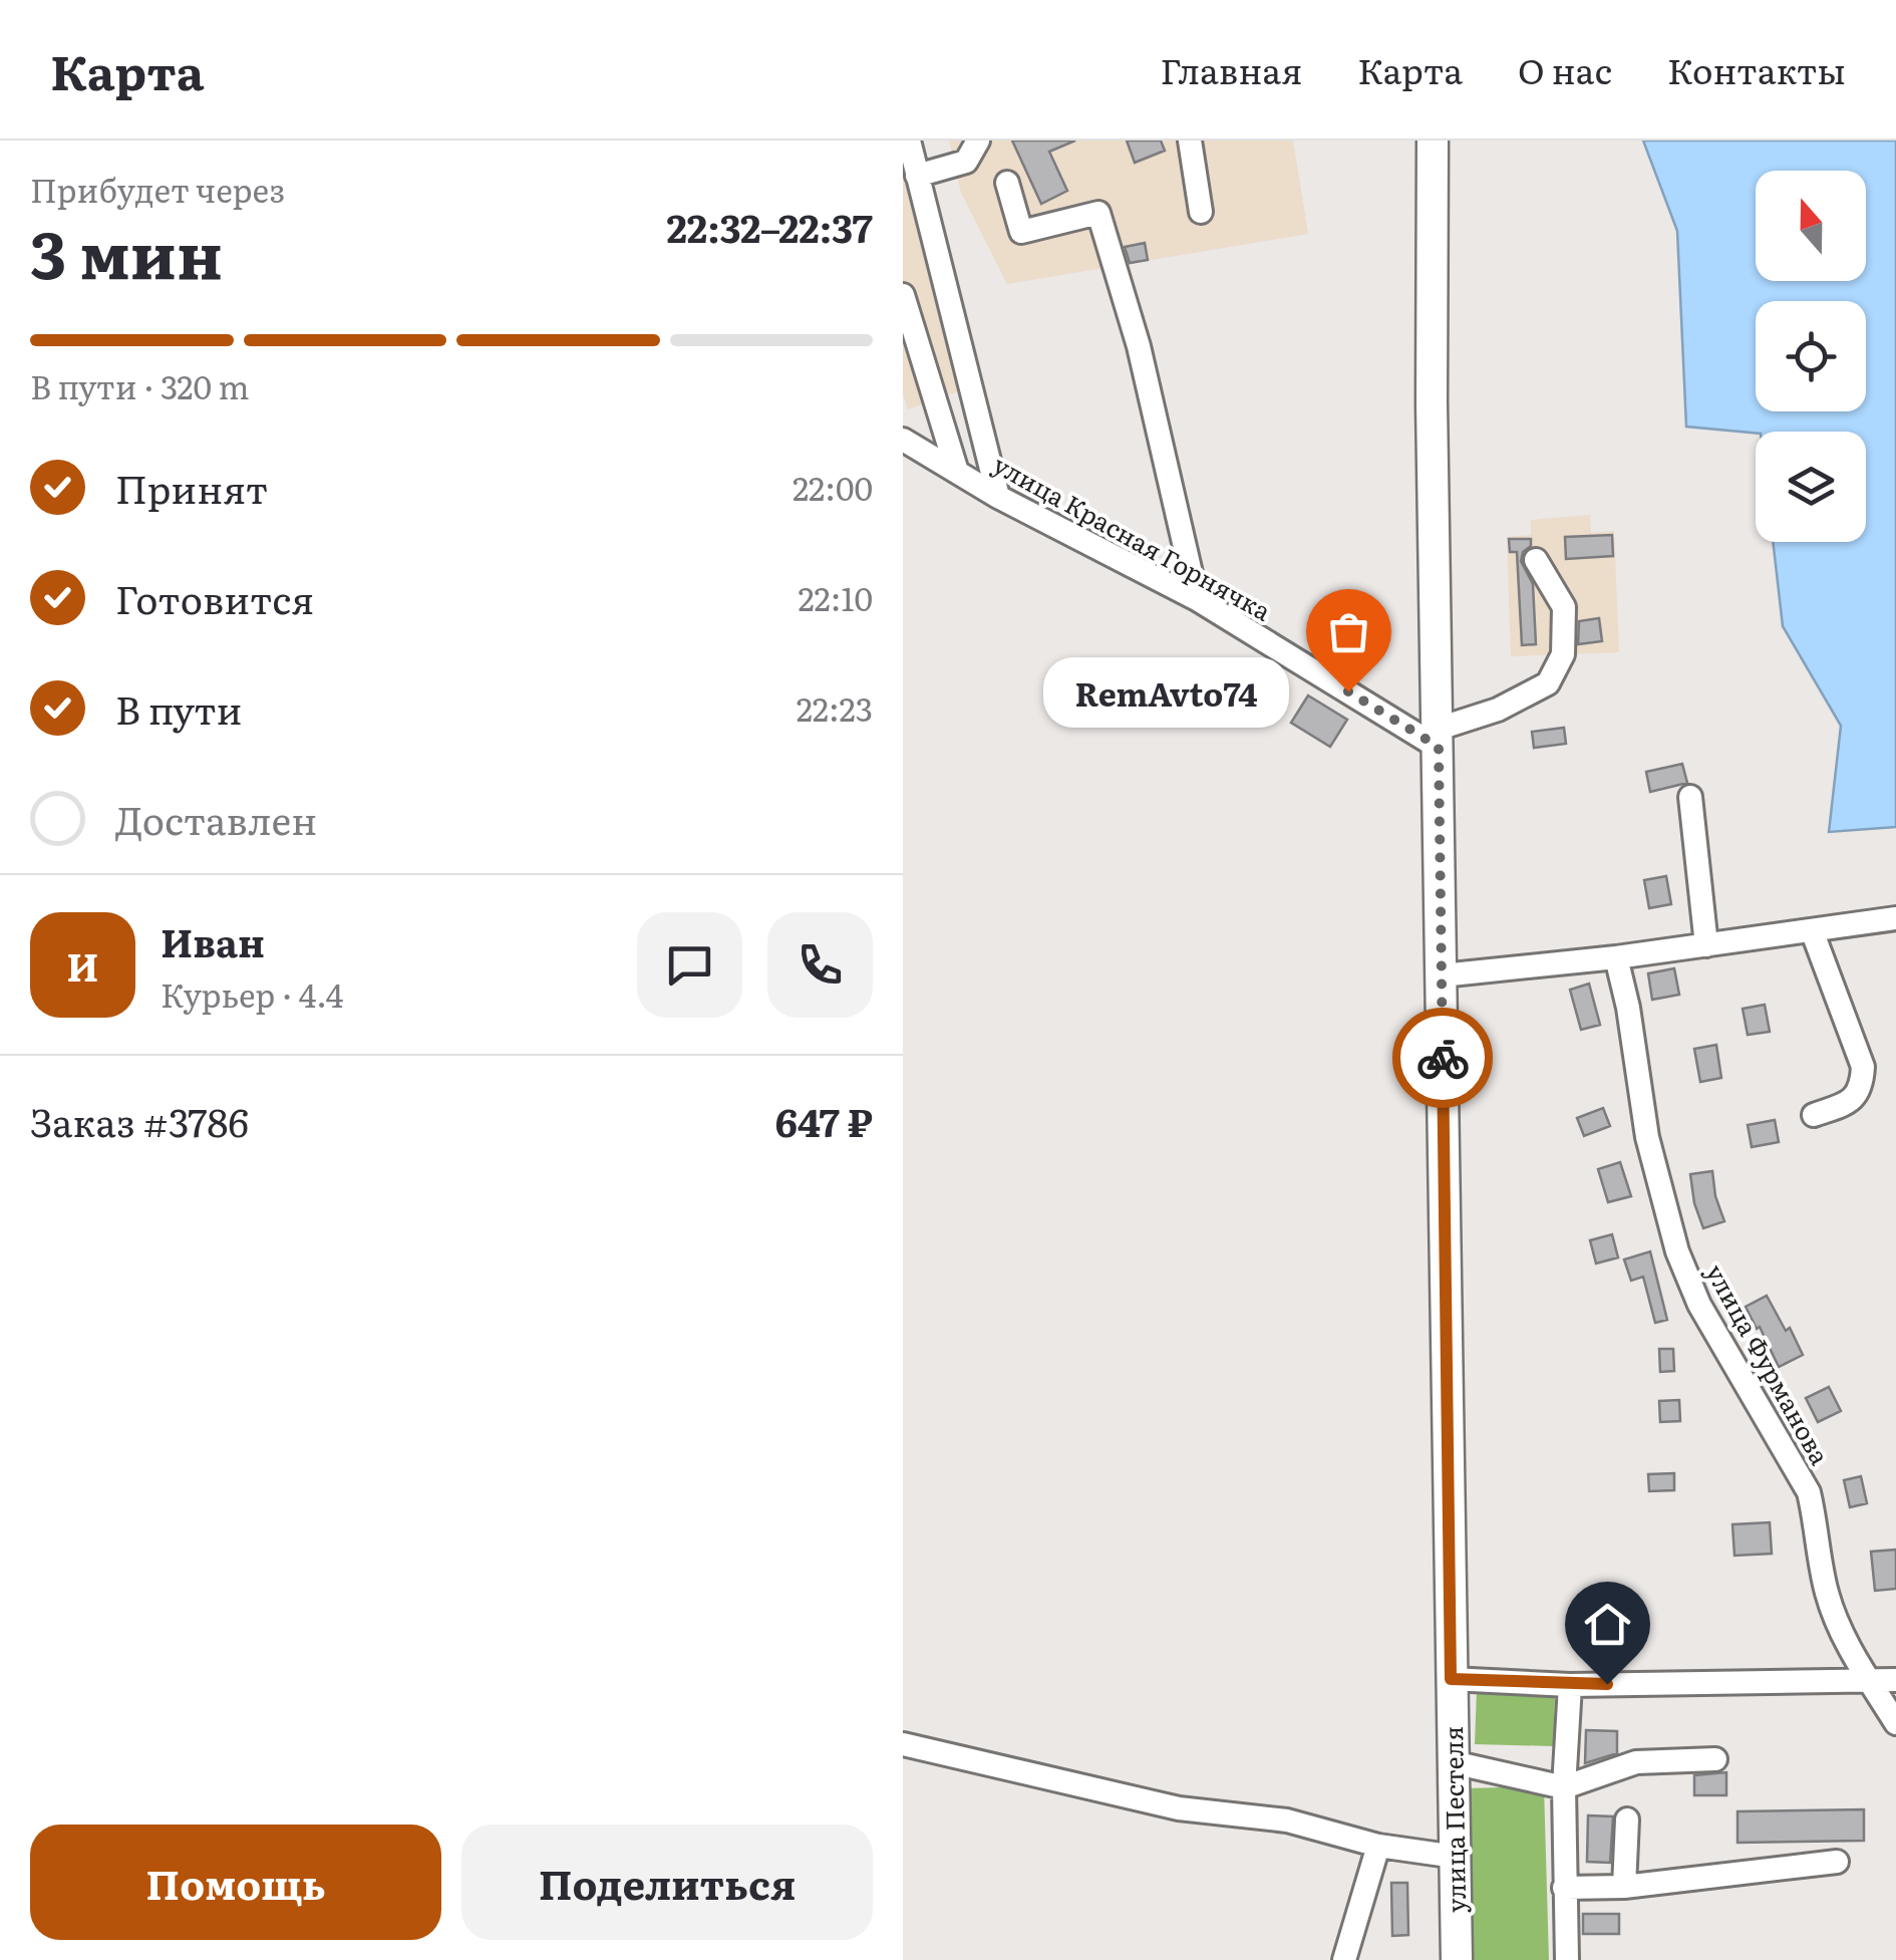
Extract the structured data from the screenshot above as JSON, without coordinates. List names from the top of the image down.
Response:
{
  "streets": {
    "main road": ["улица Пестеля"],
    "street": ["улица Красная Горнячка", "улица Фурманова"]
  },
  "crossings": [
    ["улица Красная Горнячка", "улица Пестеля"]
  ],
  "places": ["RemAvto74"],
  "north": "top",
  "page": {
    "header": "Карта",
    "nav": [
      "Главная",
      "Карта",
      "О нас",
      "Контакты"
    ],
    "heading": ["3 мин", "Прибудет через", "22:32–22:37"],
    "panel": [
      "Иван",
      "Курьер · 4.4",
      "Заказ #3786",
      "647 ₽"
    ],
    "bar": "В пути · 320 m",
    "list": [
      ["Принят", "22:00"],
      ["Готовится", "22:10"],
      ["В пути", "22:23"],
      "Доставлен"
    ],
    "bubble": "RemAvto74",
    "round": "И",
    "buttons": ["Помощь", "Поделиться"]
  }
}
